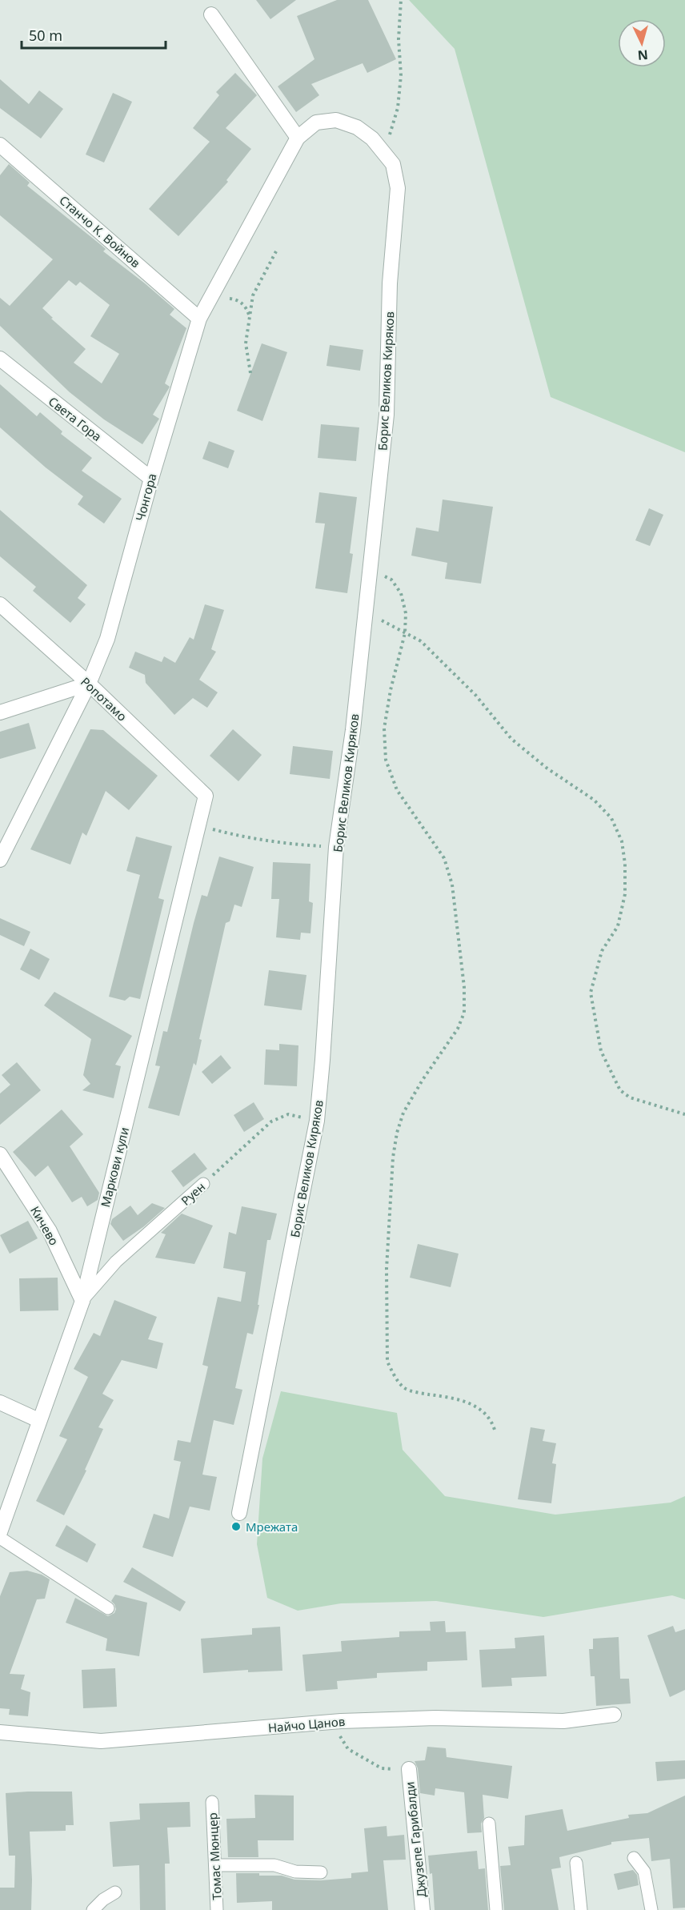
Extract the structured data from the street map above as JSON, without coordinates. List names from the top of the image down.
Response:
{
  "streets": {
    "street": [
      "Станчо К. Войнов",
      "Борис Великов Киряков",
      "Света Гора",
      "Чонгора",
      "Ропотамо",
      "Маркови кули",
      "Кичево",
      "Найчо Цанов",
      "Джузепе Гарибалди"
    ],
    "lane": ["Руен", "Томас Мюнцер"]
  },
  "crossings": [
    ["Станчо К. Войнов", "Чонгора"],
    ["Борис Великов Киряков", "Чонгора"],
    ["Борис Великов Киряков", "Руен"],
    ["Света Гора", "Чонгора"],
    ["Чонгора", "Ропотамо"],
    ["Ропотамо", "Маркови кули"],
    ["Маркови кули", "Руен"],
    ["Маркови кули", "Кичево"],
    ["Руен", "Кичево"]
  ],
  "places": ["Мрежата"],
  "scale_bar": "50 m",
  "north": "bottom"
}
